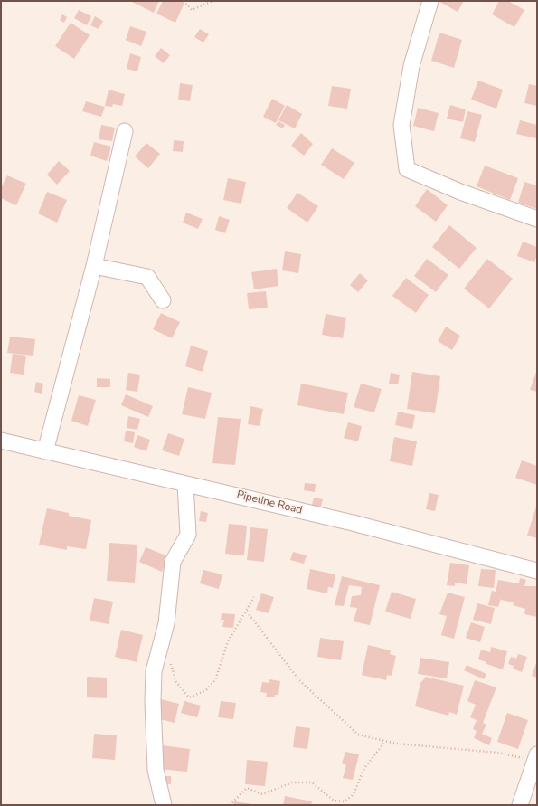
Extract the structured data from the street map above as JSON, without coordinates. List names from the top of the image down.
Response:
{
  "streets": {
    "street": ["Pipeline Road"]
  }
}
